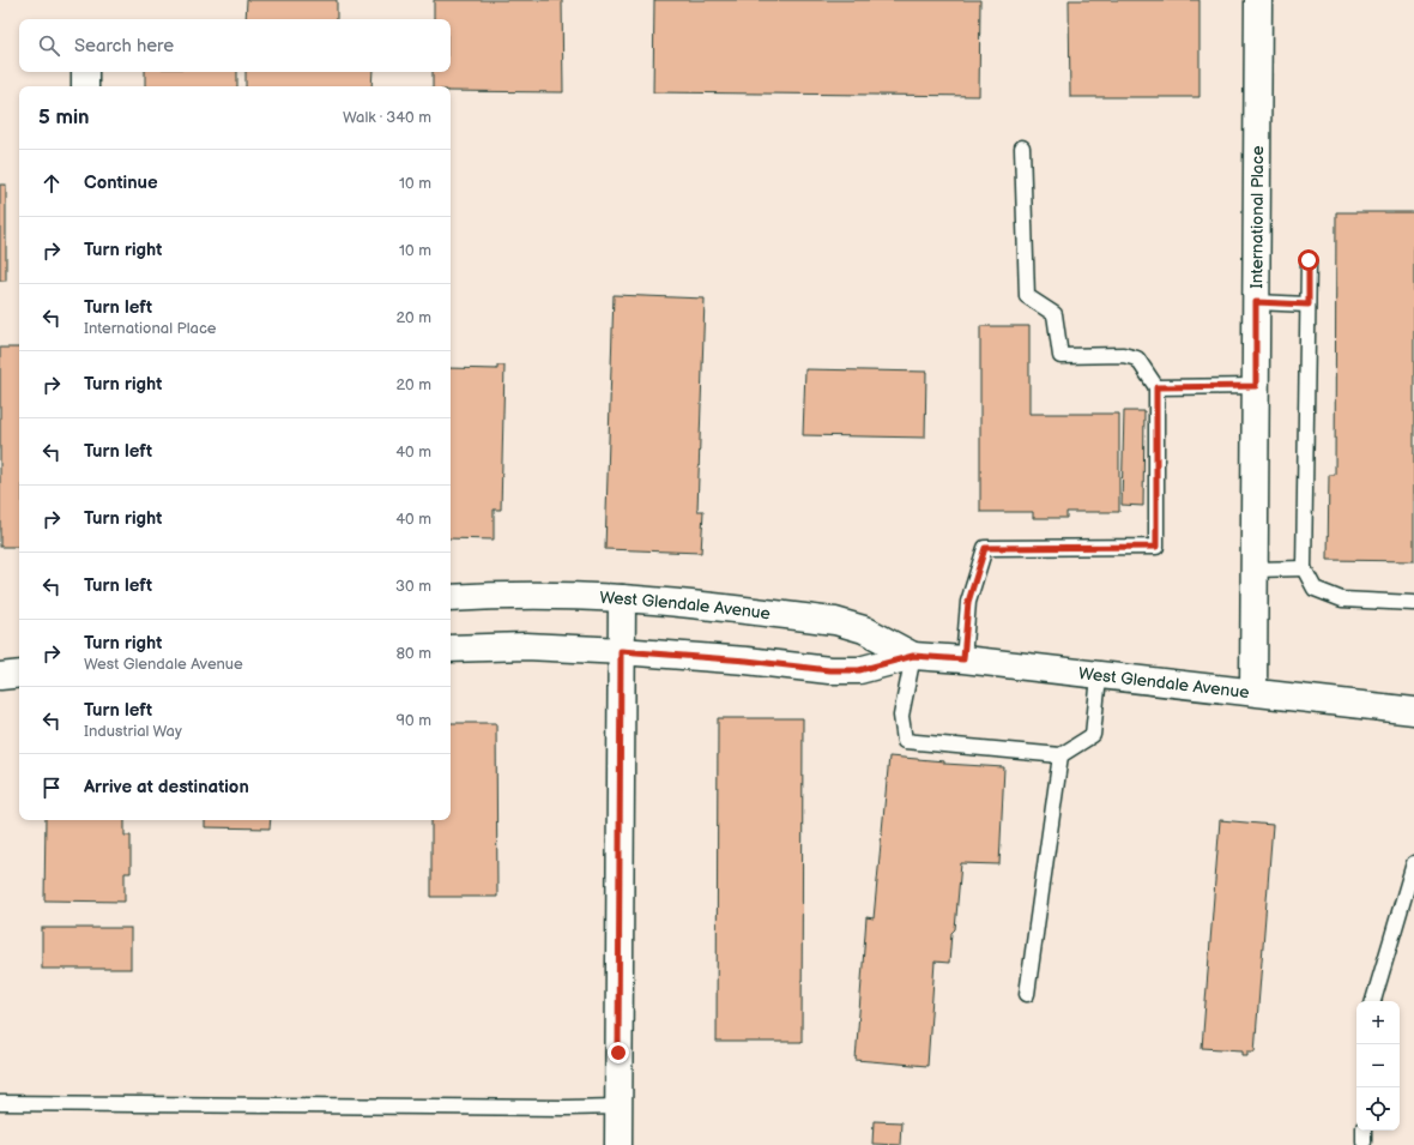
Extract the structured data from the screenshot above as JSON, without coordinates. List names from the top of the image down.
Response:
{
  "streets": {
    "main road": ["International Place", "West Glendale Avenue"]
  },
  "crossings": [
    ["International Place", "West Glendale Avenue"]
  ],
  "page": {
    "search": "Search here",
    "heading": ["5 min", "Walk · 340 m"],
    "list": [
      ["Continue", "10 m"],
      ["Turn right", "10 m"],
      ["Turn left", "International Place", "20 m"],
      ["Turn right", "20 m"],
      ["Turn left", "40 m"],
      ["Turn right", "40 m"],
      ["Turn left", "30 m"],
      ["Turn right", "West Glendale Avenue", "80 m"],
      ["Turn left", "Industrial Way", "90 m"],
      "Arrive at destination"
    ],
    "map_buttons": ["+", "−"]
  }
}
